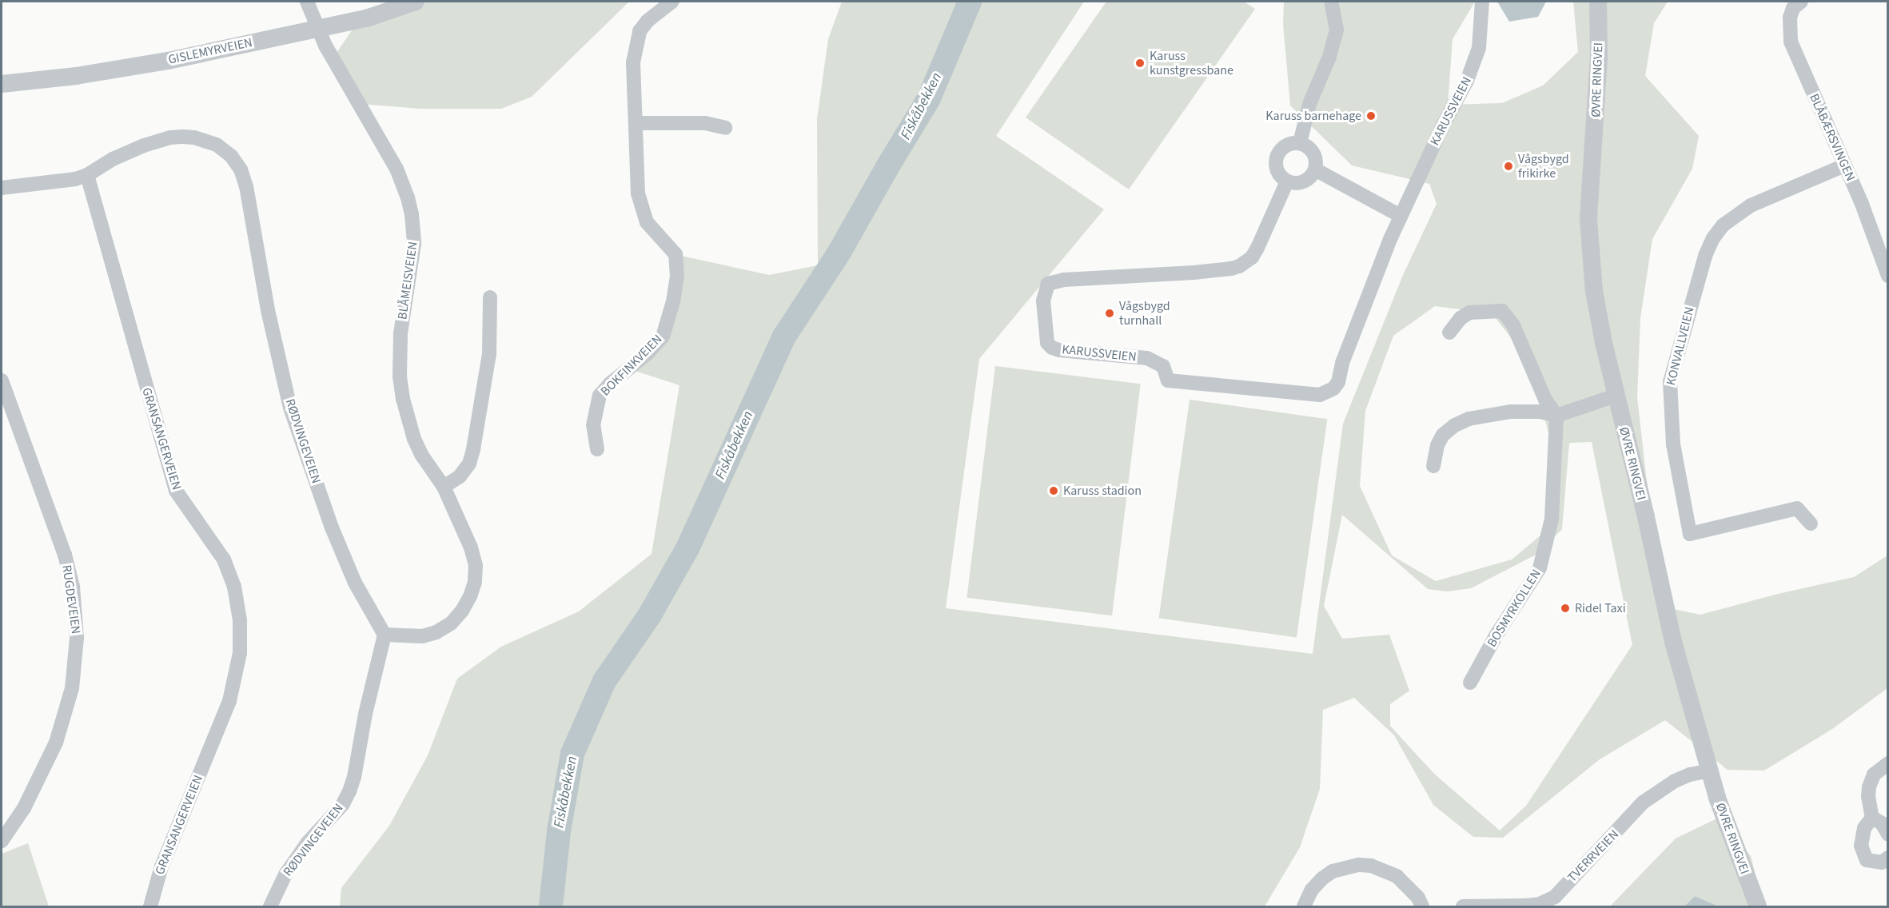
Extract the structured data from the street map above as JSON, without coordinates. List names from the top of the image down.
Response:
{
  "streets": {
    "street": [
      "GISLEMYRVEIEN",
      "ØVRE RINGVEI",
      "KARUSSVEIEN",
      "BLÅBÆRSVINGEN",
      "BLÅMEISVEIEN",
      "KONVALLVEIEN",
      "BOKFINKVEIEN",
      "GRANSANGERVEIEN",
      "RØDVINGEVEIEN",
      "RUGDEVEIEN",
      "BOSMYRKOLLEN",
      "TVERRVEIEN"
    ]
  },
  "crossings": [
    ["GISLEMYRVEIEN", "BLÅMEISVEIEN"],
    ["ØVRE RINGVEI", "TVERRVEIEN"],
    ["BLÅBÆRSVINGEN", "KONVALLVEIEN"],
    ["BLÅMEISVEIEN", "RØDVINGEVEIEN"],
    ["GRANSANGERVEIEN", "RØDVINGEVEIEN"]
  ],
  "water": ["Fiskåbekken"],
  "places": [
    "Karuss kunstgressbane",
    "Karuss barnehage",
    "Vågsbygd frikirke",
    "Vågsbygd turnhall",
    "Karuss stadion",
    "Ridel Taxi"
  ]
}
